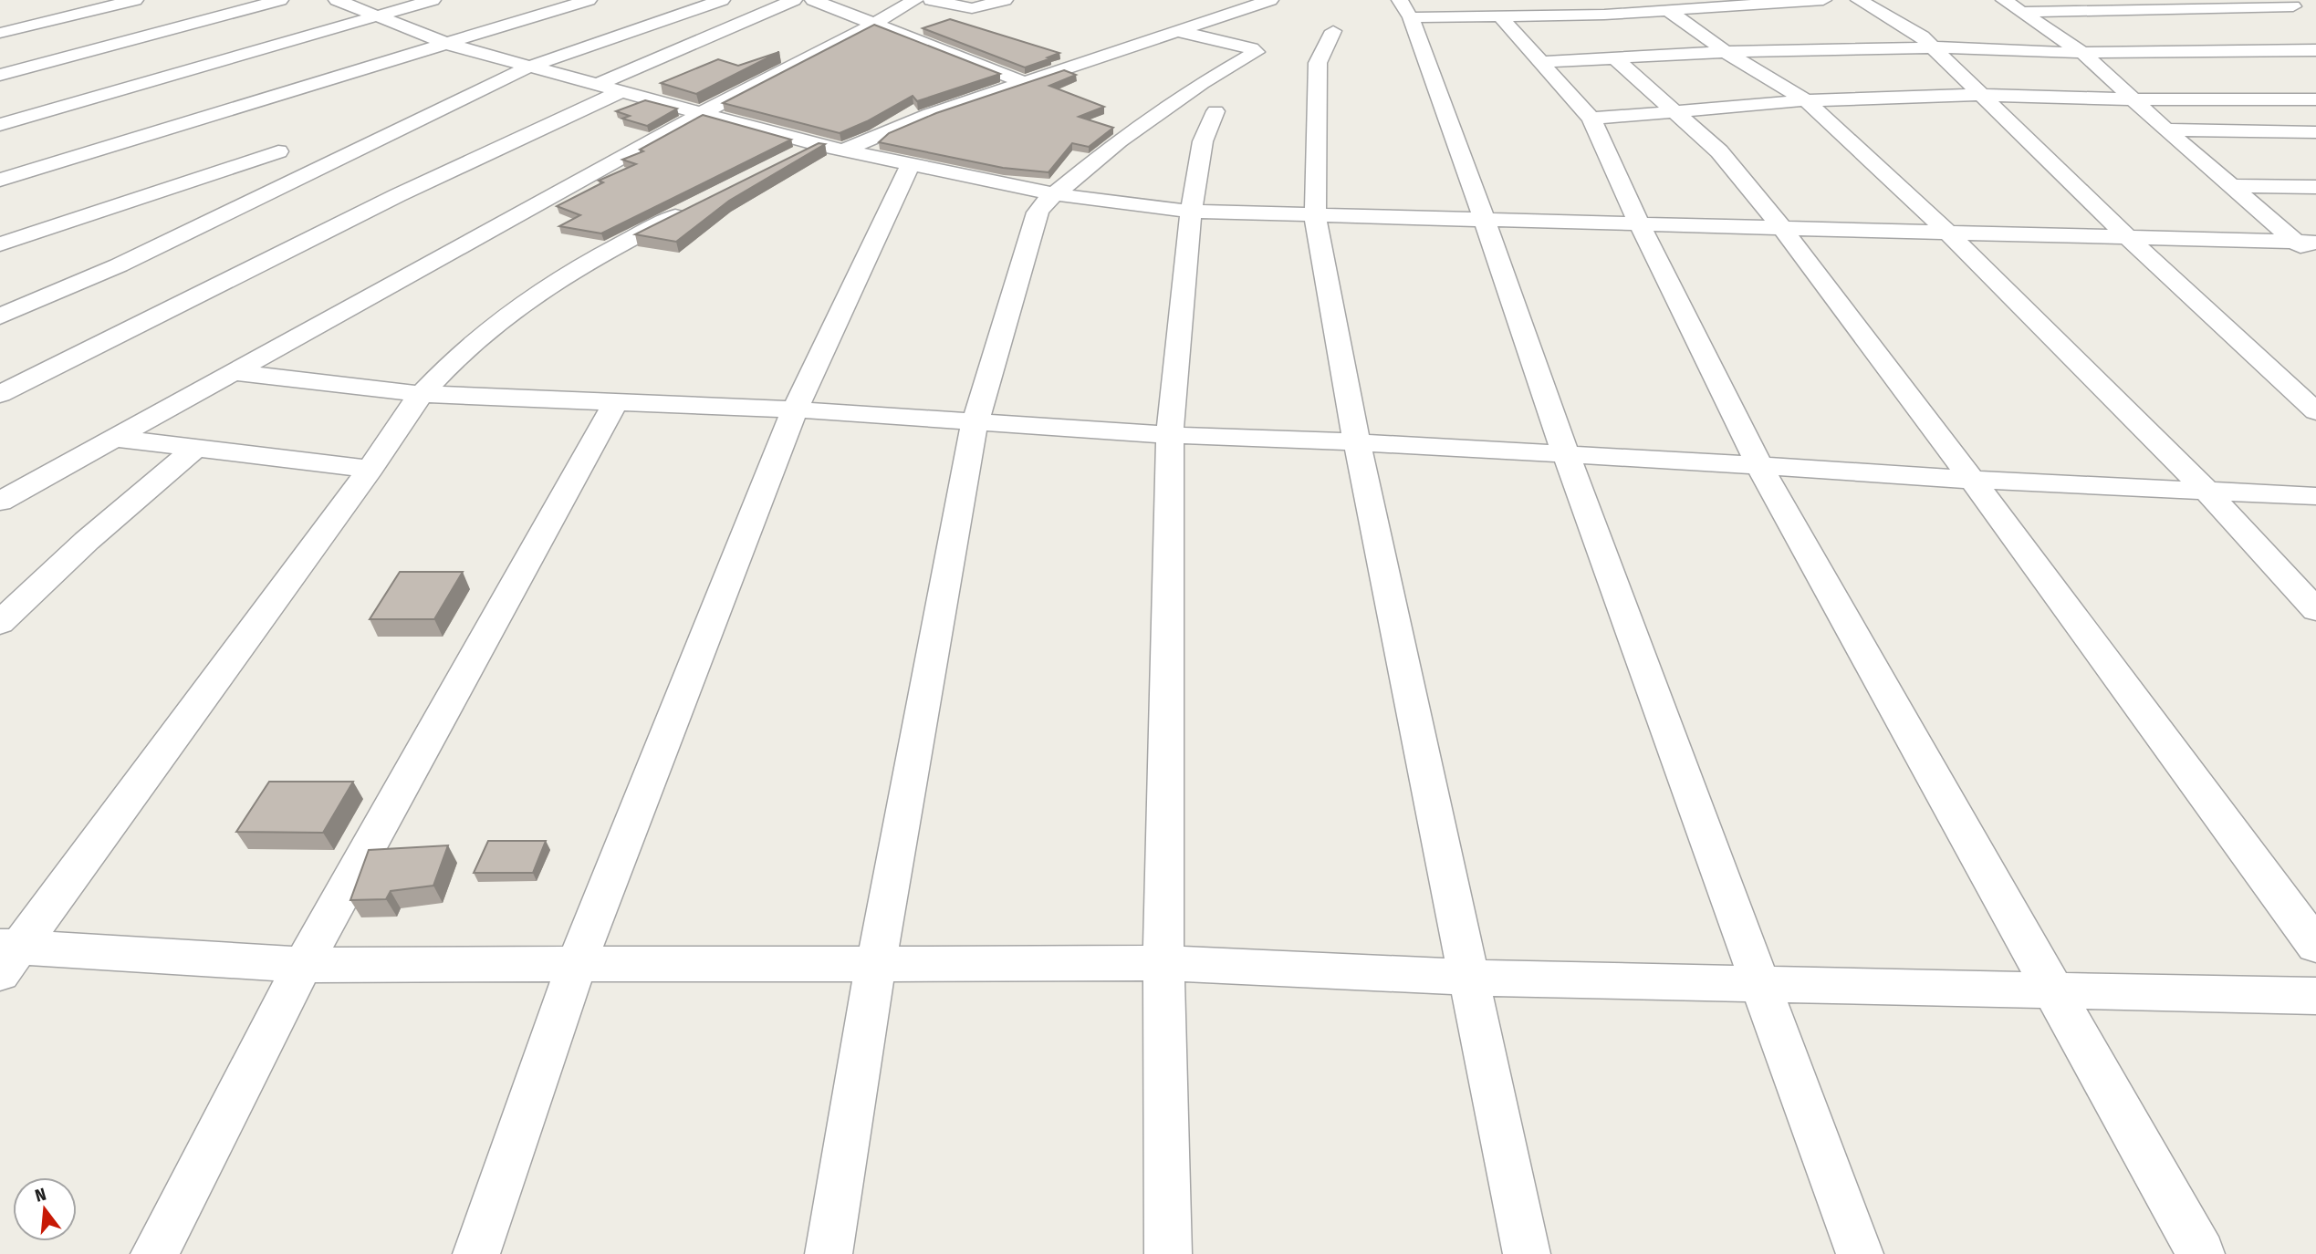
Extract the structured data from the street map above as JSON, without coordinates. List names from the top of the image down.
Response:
{
  "north": "top"
}
